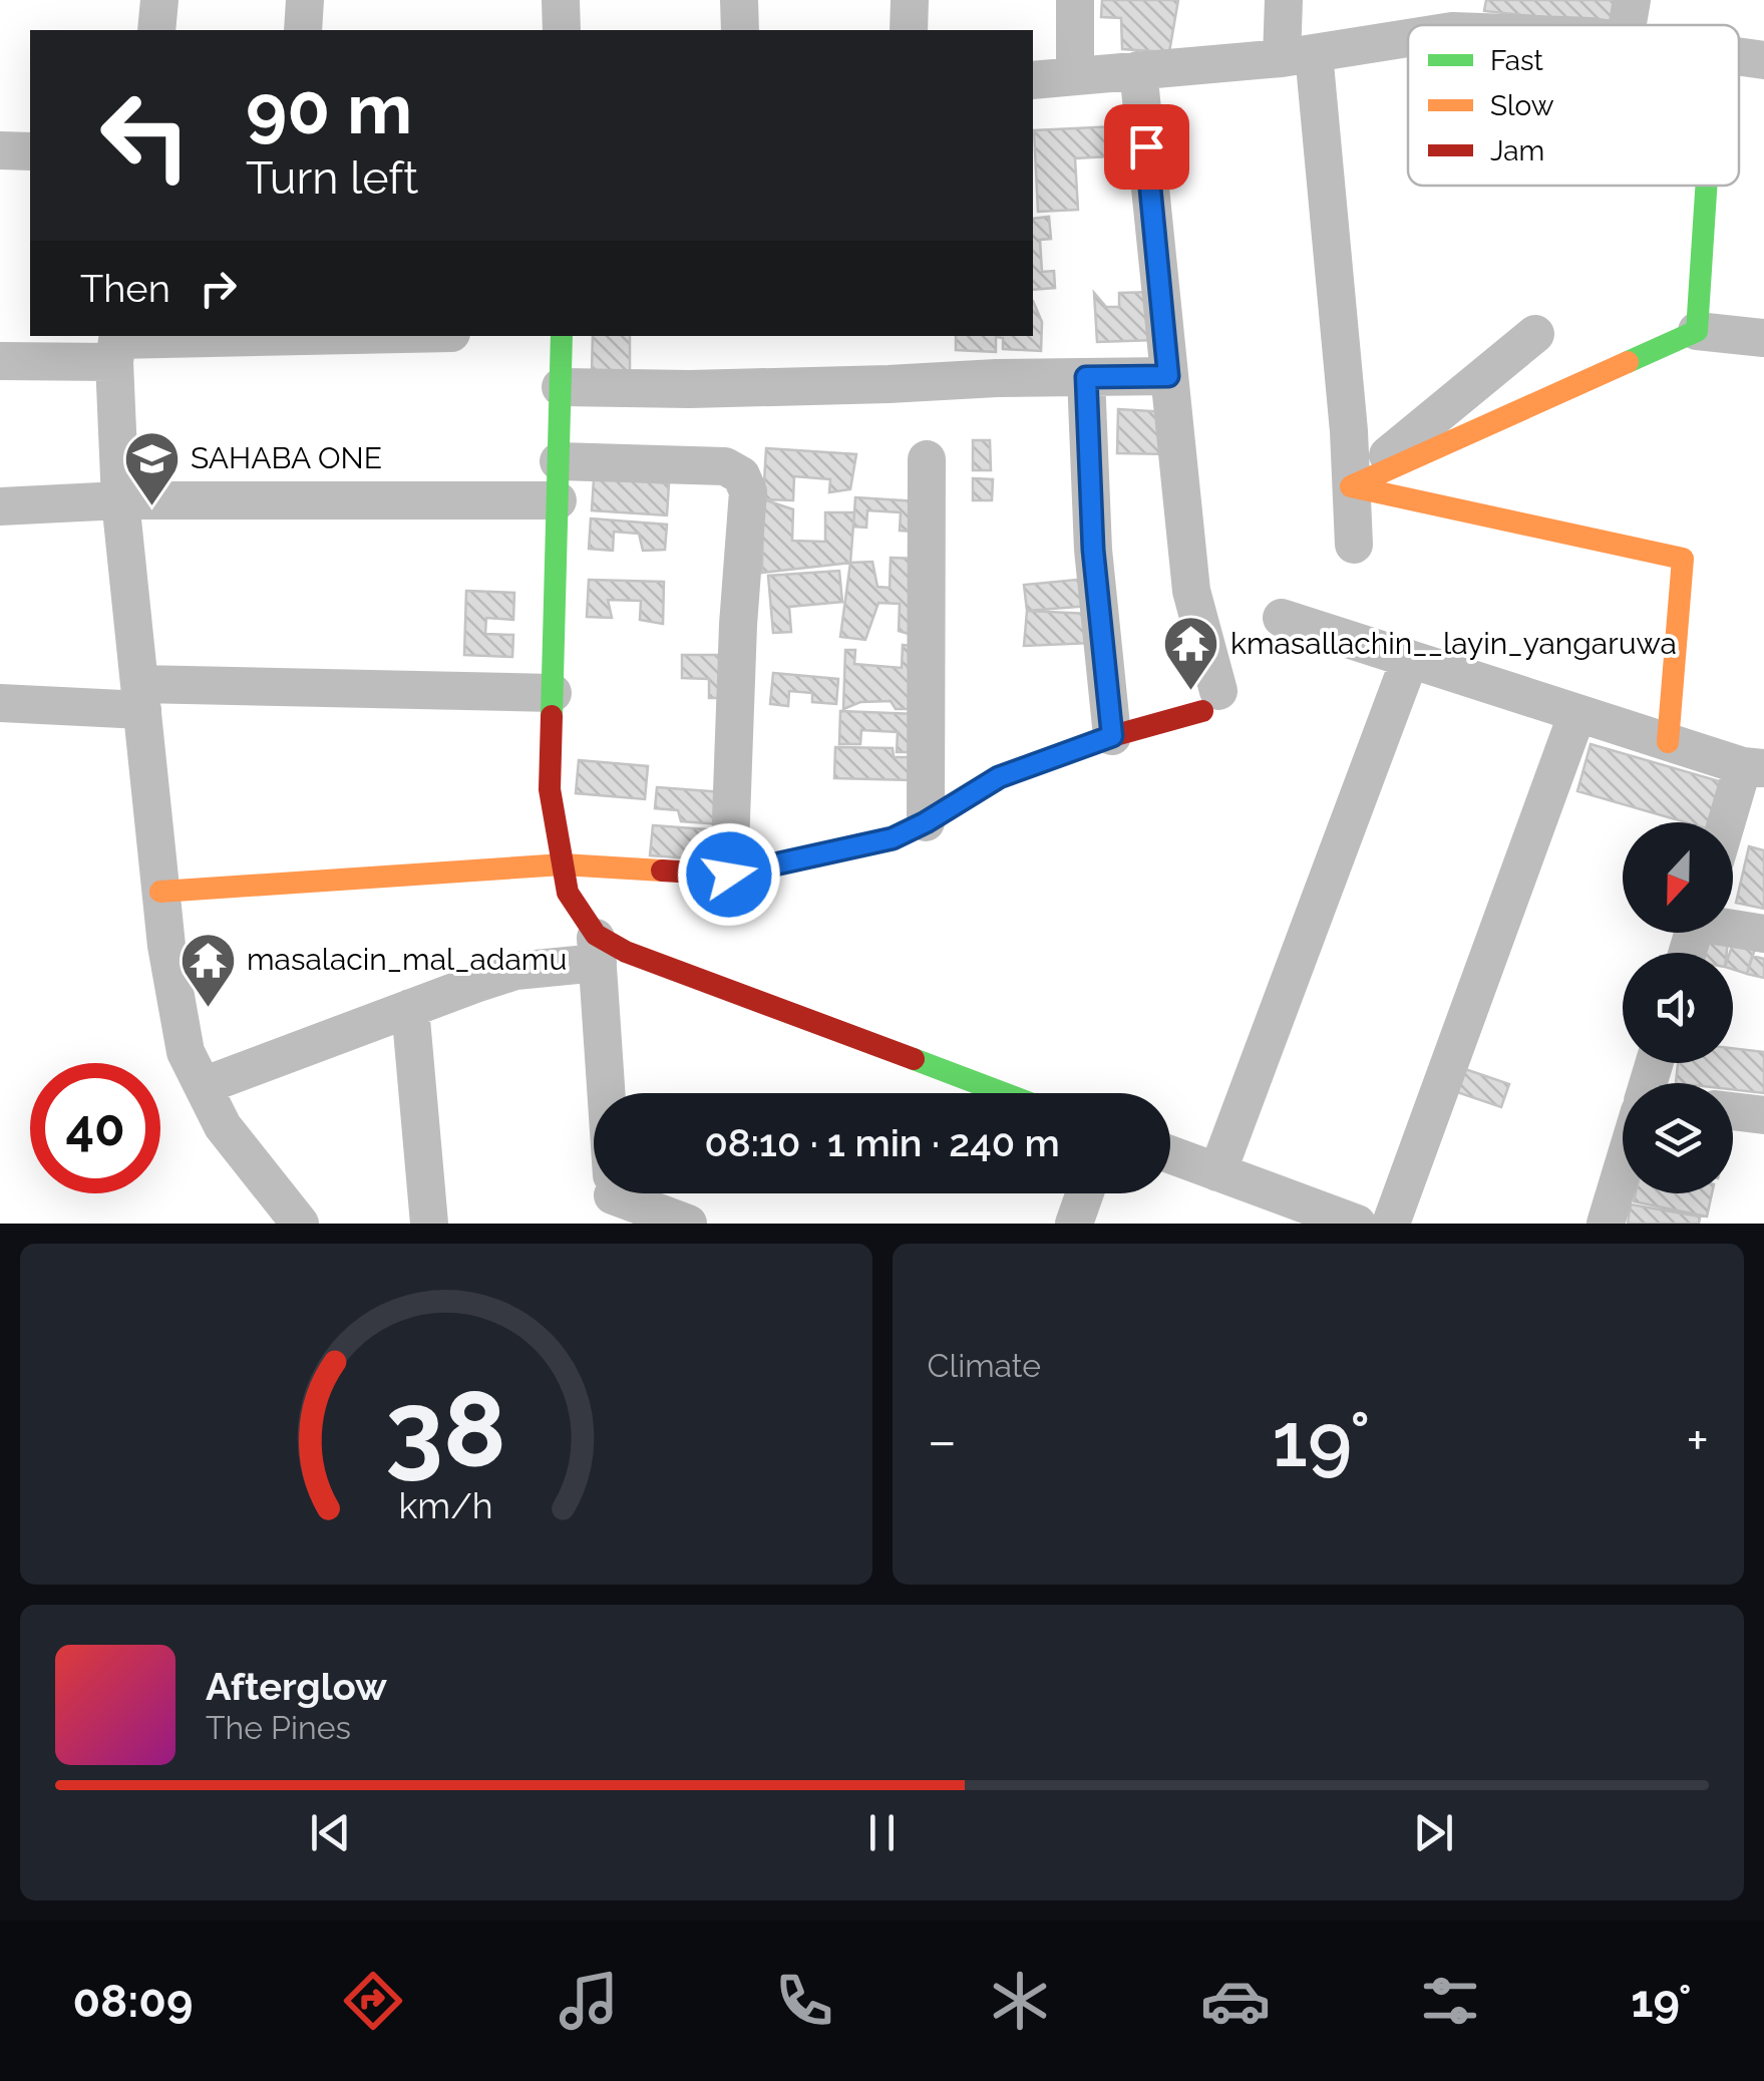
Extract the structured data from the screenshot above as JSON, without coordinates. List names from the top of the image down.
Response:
{
  "places": {
    "school or university": ["SAHABA ONE"],
    "temple": ["kmasallachin__layin_yangaruwa", "masalacin_mal_adamu"]
  },
  "legend": ["Fast", "Slow", "Jam"],
  "north": "bottom",
  "page": {
    "turn": ["90 m", "Turn left"],
    "then": "Then",
    "limit": "40",
    "trip": "08:10 · 1 min · 240 m",
    "tile": "Climate",
    "heat": ["−", "19°", "+"],
    "song": ["Afterglow", "The Pines"],
    "tabs": ["08:09", "19°"],
    "gauge": ["38", "km/h"]
  }
}
